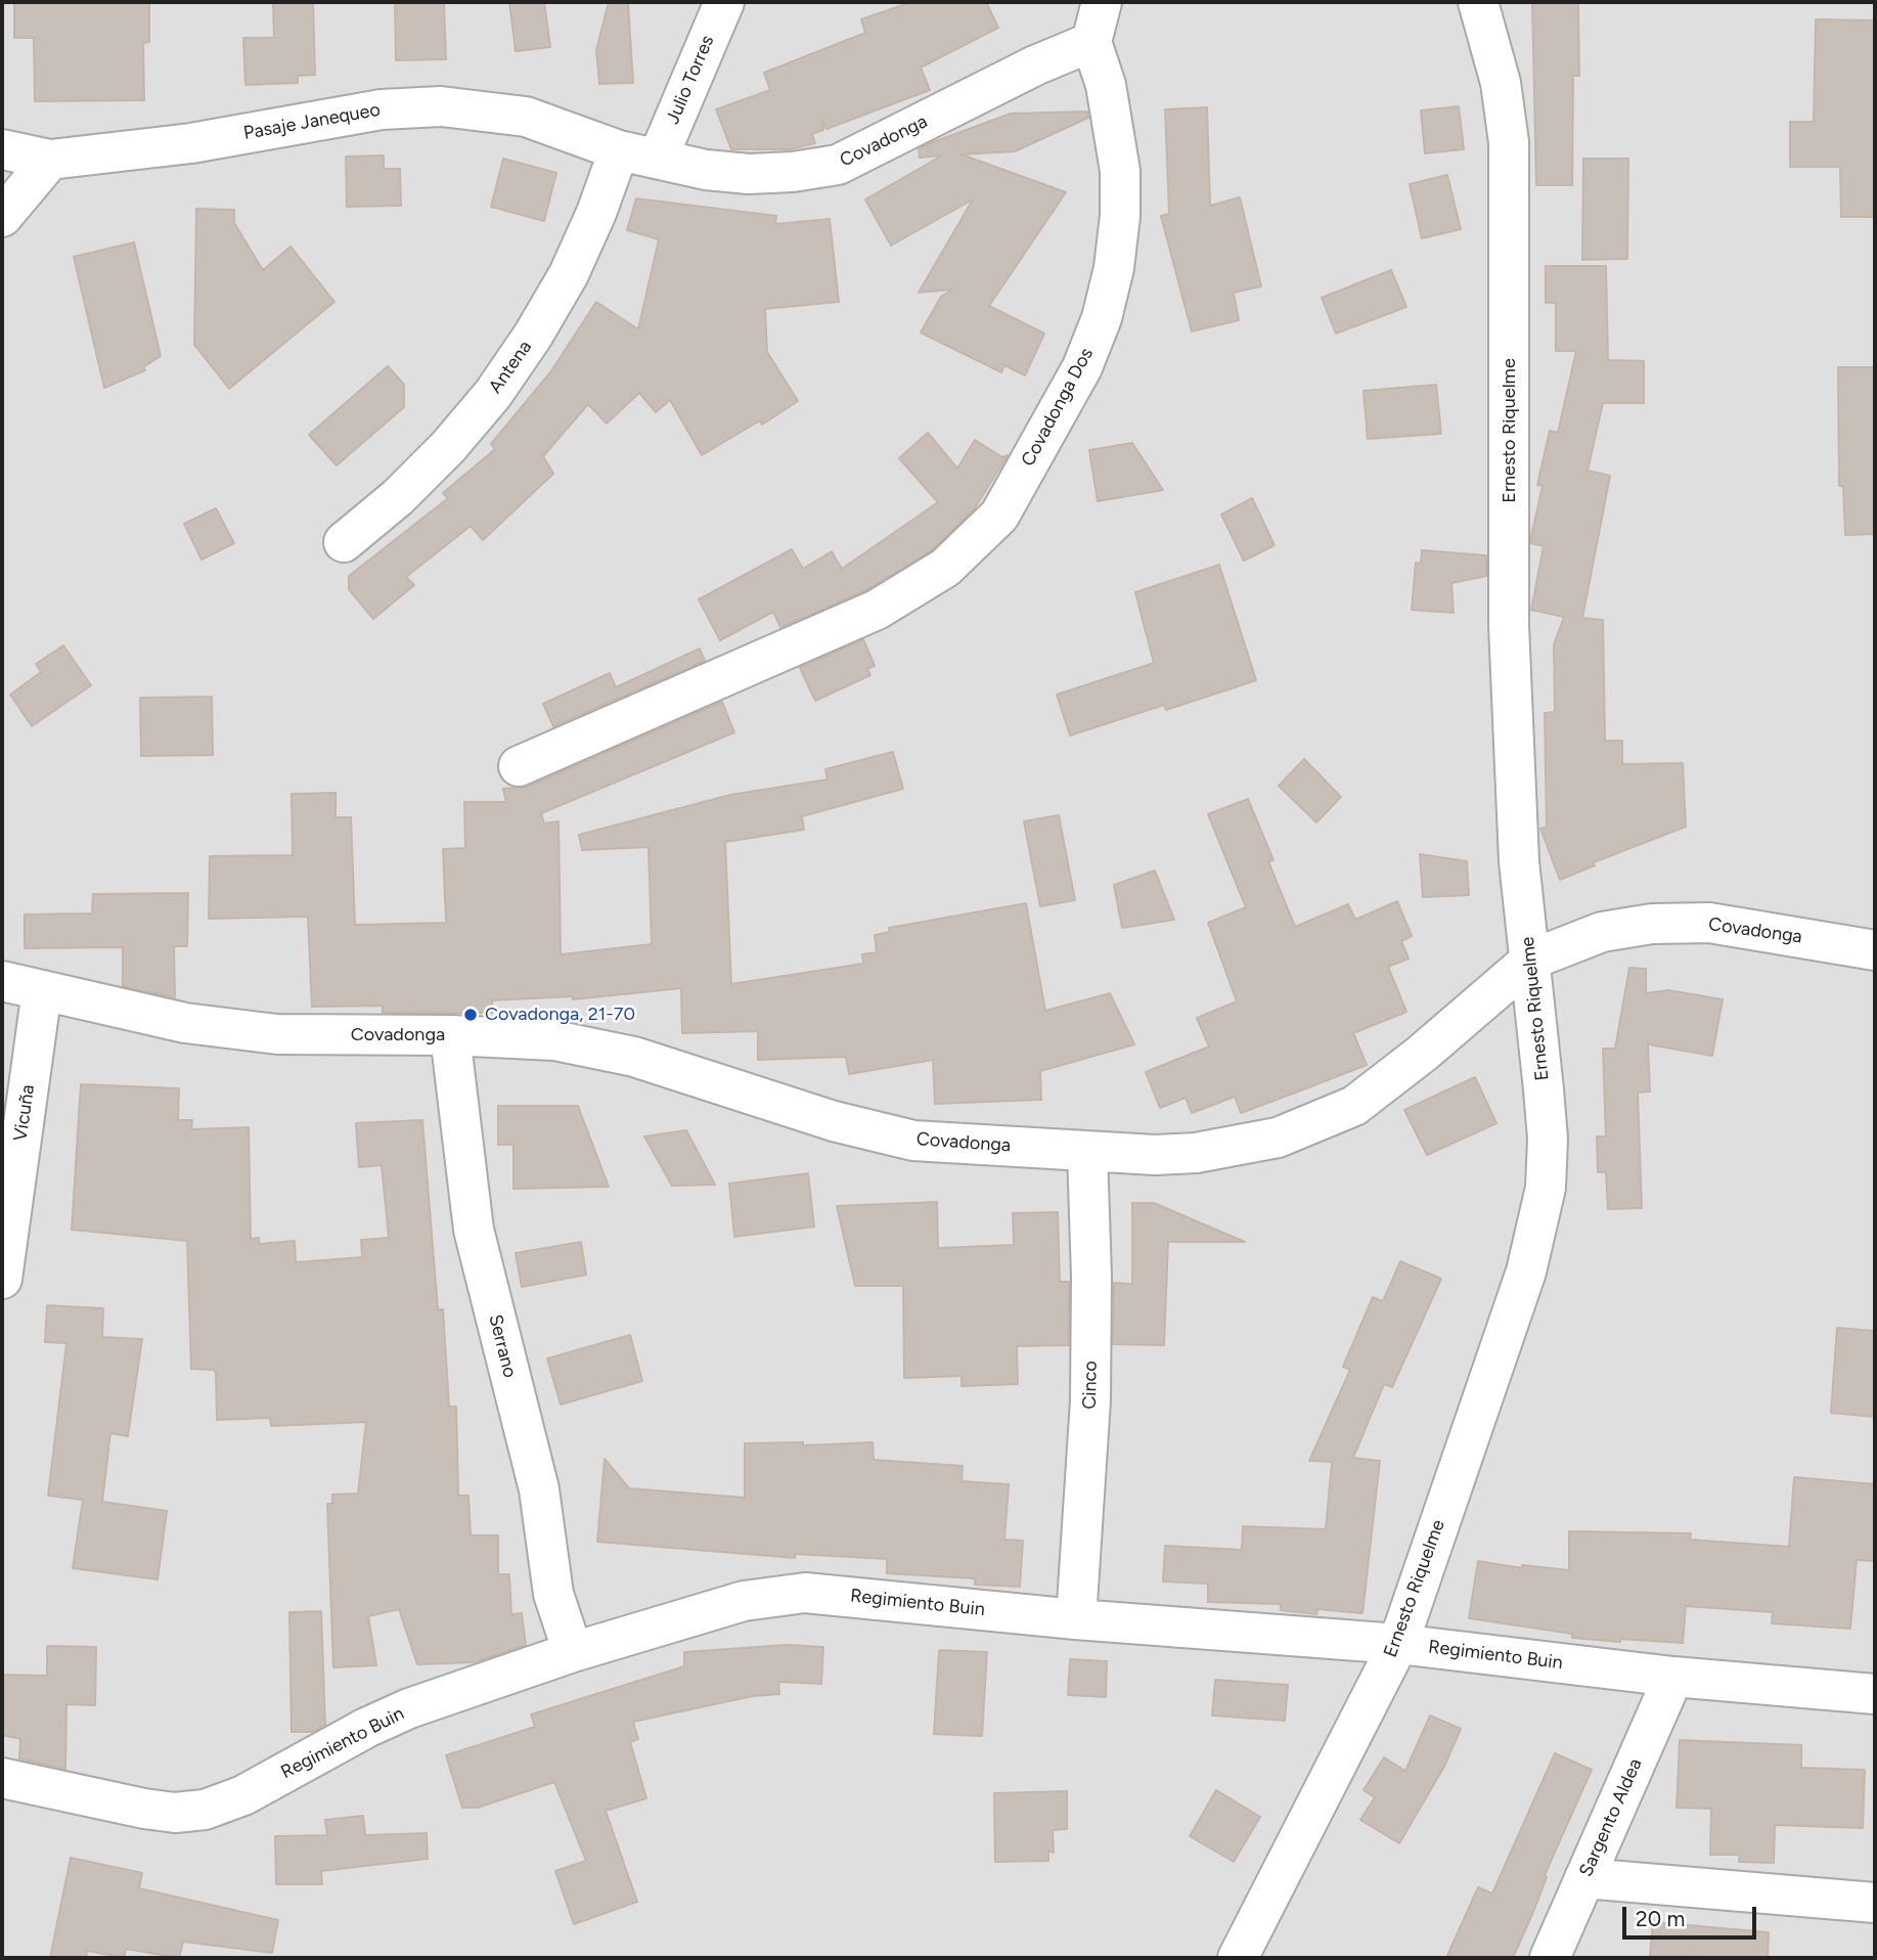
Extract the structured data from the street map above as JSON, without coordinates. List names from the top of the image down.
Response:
{
  "streets": {
    "street": [
      "Julio Torres",
      "Pasaje Janequeo",
      "Covadonga",
      "Antena",
      "Covadonga Dos",
      "Ernesto Riquelme",
      "Vicuña",
      "Serrano",
      "Cinco",
      "Regimiento Buin",
      "Sargento Aldea"
    ]
  },
  "crossings": [
    ["Julio Torres", "Covadonga"],
    ["Pasaje Janequeo", "Covadonga"],
    ["Pasaje Janequeo", "Antena"],
    ["Covadonga", "Antena"],
    ["Covadonga", "Covadonga Dos"],
    ["Covadonga", "Ernesto Riquelme"],
    ["Covadonga", "Vicuña"],
    ["Covadonga", "Serrano"],
    ["Covadonga", "Cinco"],
    ["Ernesto Riquelme", "Regimiento Buin"],
    ["Serrano", "Regimiento Buin"],
    ["Cinco", "Regimiento Buin"],
    ["Regimiento Buin", "Sargento Aldea"]
  ],
  "places": ["Covadonga, 21-70"],
  "scale_bar": "20 m"
}
